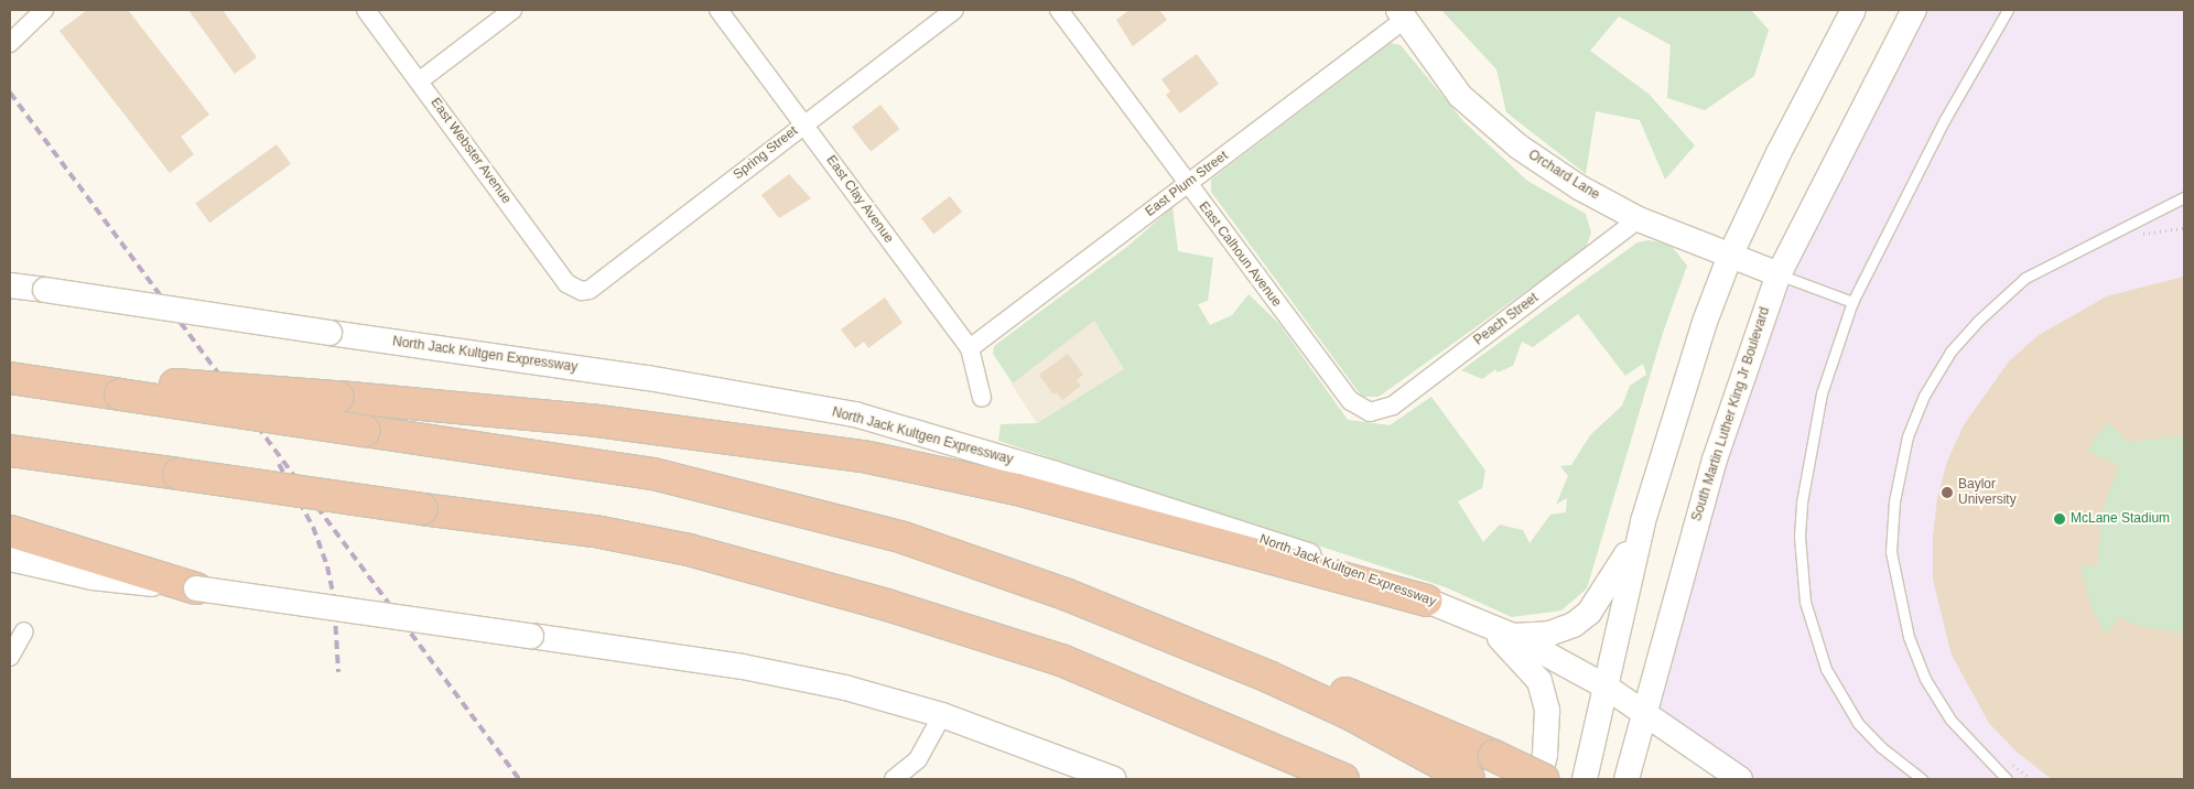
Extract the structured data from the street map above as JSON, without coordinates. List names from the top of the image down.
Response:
{
  "streets": {
    "main road": ["Orchard Lane", "North Jack Kultgen Expressway", "South Martin Luther King Jr Boulevard"],
    "street": [
      "East Webster Avenue",
      "Spring Street",
      "East Plum Street",
      "East Clay Avenue",
      "East Calhoun Avenue",
      "Peach Street"
    ]
  },
  "crossings": [
    ["East Webster Avenue", "Spring Street"],
    ["Spring Street", "East Clay Avenue"],
    ["Orchard Lane", "East Plum Street"],
    ["Orchard Lane", "Peach Street"],
    ["Orchard Lane", "South Martin Luther King Jr Boulevard"],
    ["East Plum Street", "East Clay Avenue"],
    ["East Plum Street", "East Calhoun Avenue"],
    ["East Calhoun Avenue", "Peach Street"],
    ["North Jack Kultgen Expressway", "South Martin Luther King Jr Boulevard"]
  ],
  "places": ["Baylor University", "McLane Stadium"]
}
